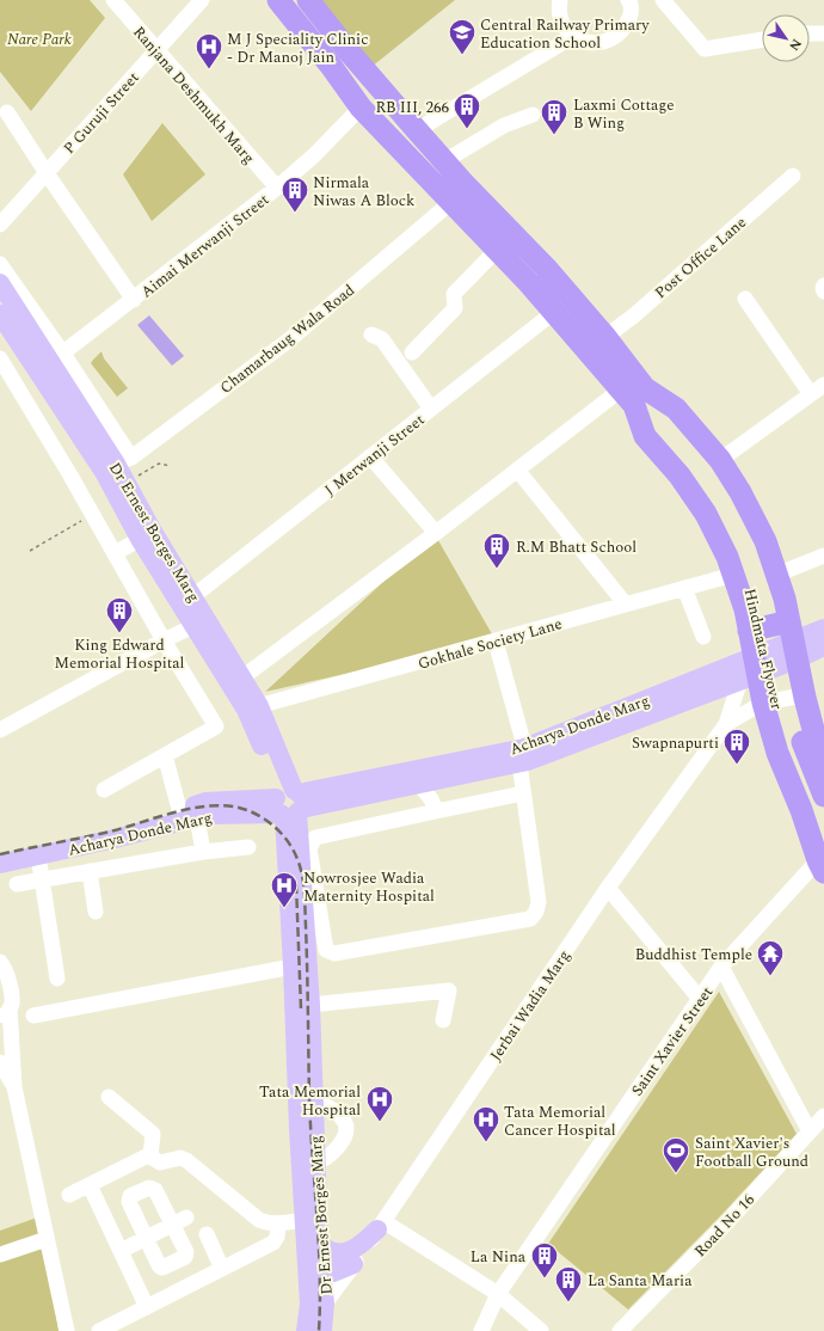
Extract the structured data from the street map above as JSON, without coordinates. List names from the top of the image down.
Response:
{
  "streets": {
    "highway": ["Hindmata Flyover"],
    "main road": ["Dr Ernest Borges Marg", "Acharya Donde Marg", "Jerbai Wadia Marg"],
    "street": [
      "Ranjana Deshmukh Marg",
      "P Guruji Street",
      "Aimai Merwanji Street",
      "Post Office Lane",
      "Chamarbaug Wala Road",
      "J Merwanji Street",
      "Gokhale Society Lane",
      "Saint Xavier Street",
      "Road No 16"
    ]
  },
  "crossings": [
    ["Ranjana Deshmukh Marg", "P Guruji Street"],
    ["Ranjana Deshmukh Marg", "Aimai Merwanji Street"],
    ["Aimai Merwanji Street", "Dr Ernest Borges Marg"],
    ["Chamarbaug Wala Road", "Dr Ernest Borges Marg"],
    ["J Merwanji Street", "Dr Ernest Borges Marg"],
    ["Dr Ernest Borges Marg", "Gokhale Society Lane"],
    ["Dr Ernest Borges Marg", "Acharya Donde Marg"],
    ["Dr Ernest Borges Marg", "Jerbai Wadia Marg"],
    ["Acharya Donde Marg", "Jerbai Wadia Marg"]
  ],
  "parks": ["Nare Park"],
  "places": {
    "school or university": ["Central Railway Primary Education School"],
    "hospital": [
      "M J Speciality Clinic - Dr Manoj Jain",
      "Nowrosjee Wadia Maternity Hospital",
      "Tata Memorial Hospital",
      "Tata Memorial Cancer Hospital"
    ],
    "building": [
      "RB III, 266",
      "Laxmi Cottage B Wing",
      "Nirmala Niwas A Block",
      "R.M Bhatt School",
      "King Edward Memorial Hospital",
      "Swapnapurti",
      "La Nina",
      "La Santa Maria"
    ],
    "temple": ["Buddhist Temple"],
    "sports": ["Saint Xavier's Football Ground"]
  },
  "north": "bottom right"
}
